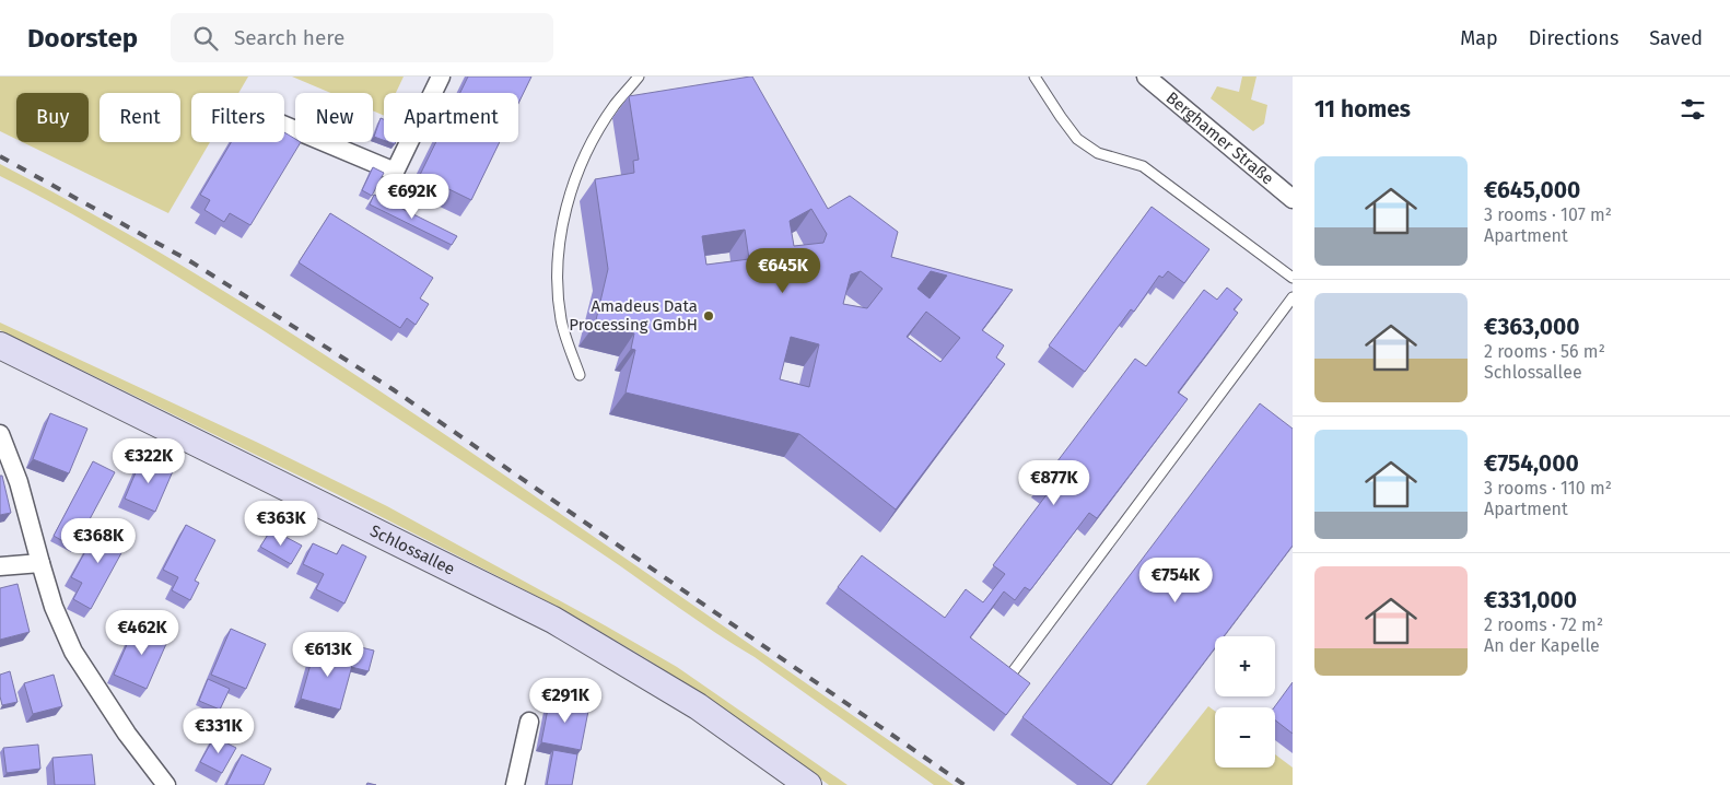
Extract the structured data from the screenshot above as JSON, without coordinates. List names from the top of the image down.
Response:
{
  "streets": {
    "main road": ["Schlossallee"],
    "street": ["Berghamer Straße"]
  },
  "places": ["Amadeus Data Processing GmbH"],
  "page": {
    "header": "Doorstep",
    "search": "Search here",
    "nav": ["Map", "Directions", "Saved"],
    "heading": "11 homes",
    "chip": [
      "Buy",
      "Rent",
      "Filters",
      "New",
      "Apartment"
    ],
    "list": [
      {
        "name": "€645,000",
        "note": "3 rooms · 107 m² · Apartment"
      },
      {
        "name": "€363,000",
        "note": "2 rooms · 56 m² · Schlossallee"
      },
      {
        "name": "€754,000",
        "note": "3 rooms · 110 m² · Apartment"
      },
      {
        "name": "€331,000",
        "note": "2 rooms · 72 m² · An der Kapelle"
      }
    ],
    "price": [
      "€692K",
      "€645K",
      "€322K",
      "€877K",
      "€363K",
      "€368K",
      "€754K",
      "€462K",
      "€613K",
      "€291K",
      "€331K"
    ],
    "map_buttons": ["+", "−"]
  }
}
